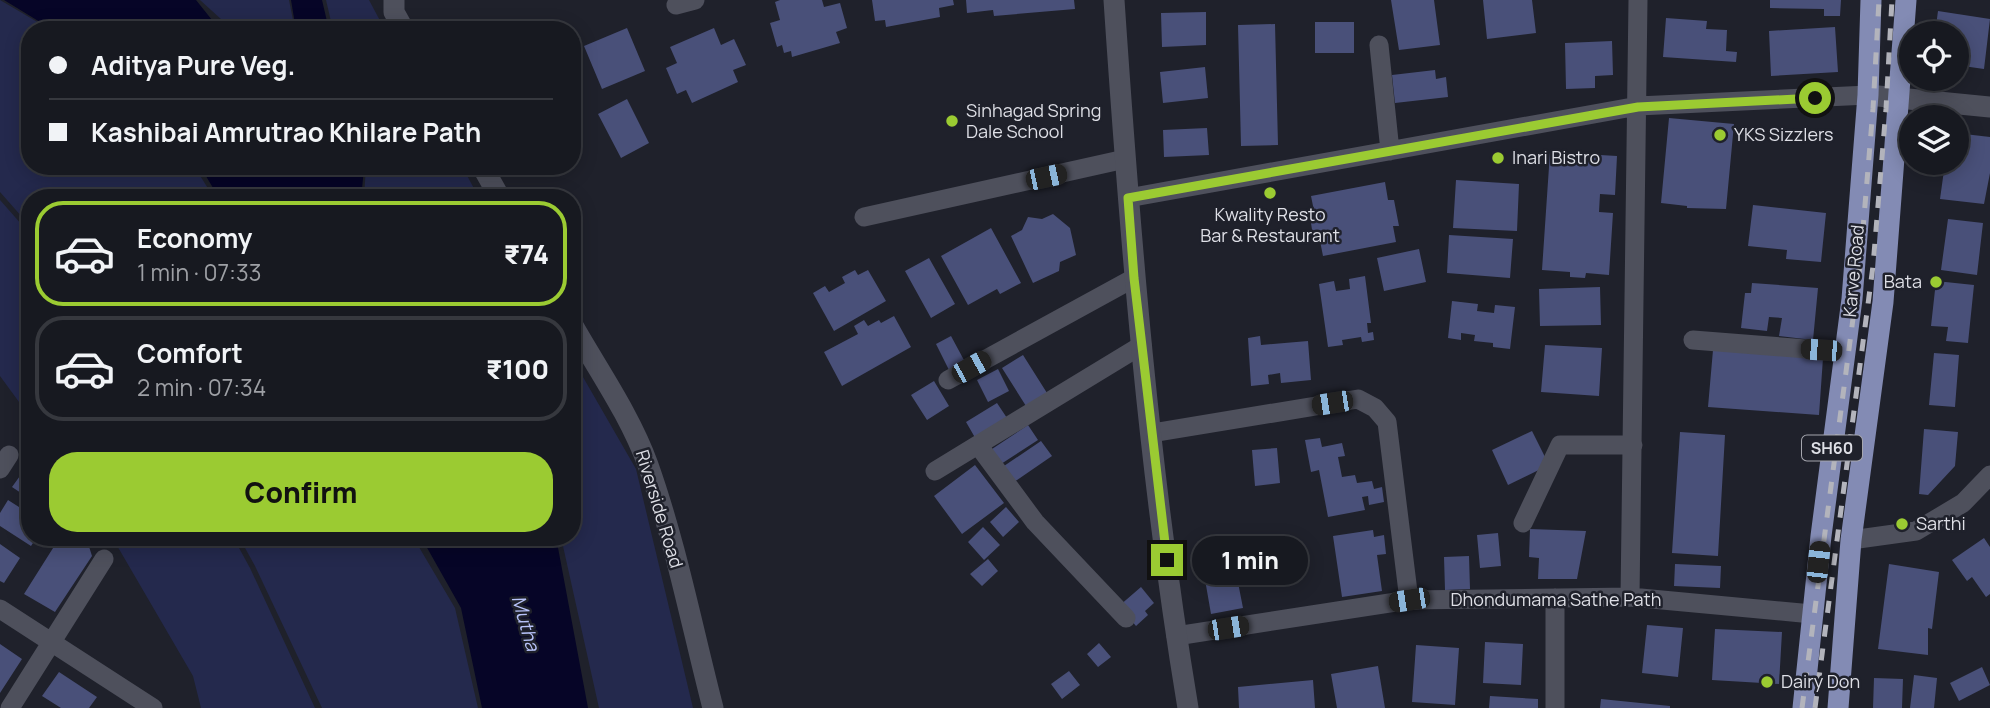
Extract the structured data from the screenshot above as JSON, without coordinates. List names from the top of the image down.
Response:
{
  "streets": {
    "main road": ["Karve Road", "SH60"],
    "street": ["Riverside Road", "Dhondumama Sathe Path"]
  },
  "crossings": [
    ["Karve Road", "Dhondumama Sathe Path"]
  ],
  "water": ["Mutha"],
  "places": [
    "Sinhagad Spring Dale School",
    "YKS Sizzlers",
    "Inari Bistro",
    "Kwality Resto Bar & Restaurant",
    "Bata",
    "Sarthi",
    "Dairy Don"
  ],
  "page": {
    "banner": ["Aditya Pure Veg.", "Kashibai Amrutrao Khilare Path"],
    "list": [
      {
        "name": "Economy",
        "note": "1 min · 07:33",
        "value": "₹74"
      },
      {
        "name": "Comfort",
        "note": "2 min · 07:34",
        "value": "₹100"
      }
    ],
    "buttons": "Confirm",
    "bubble": "1 min"
  }
}
